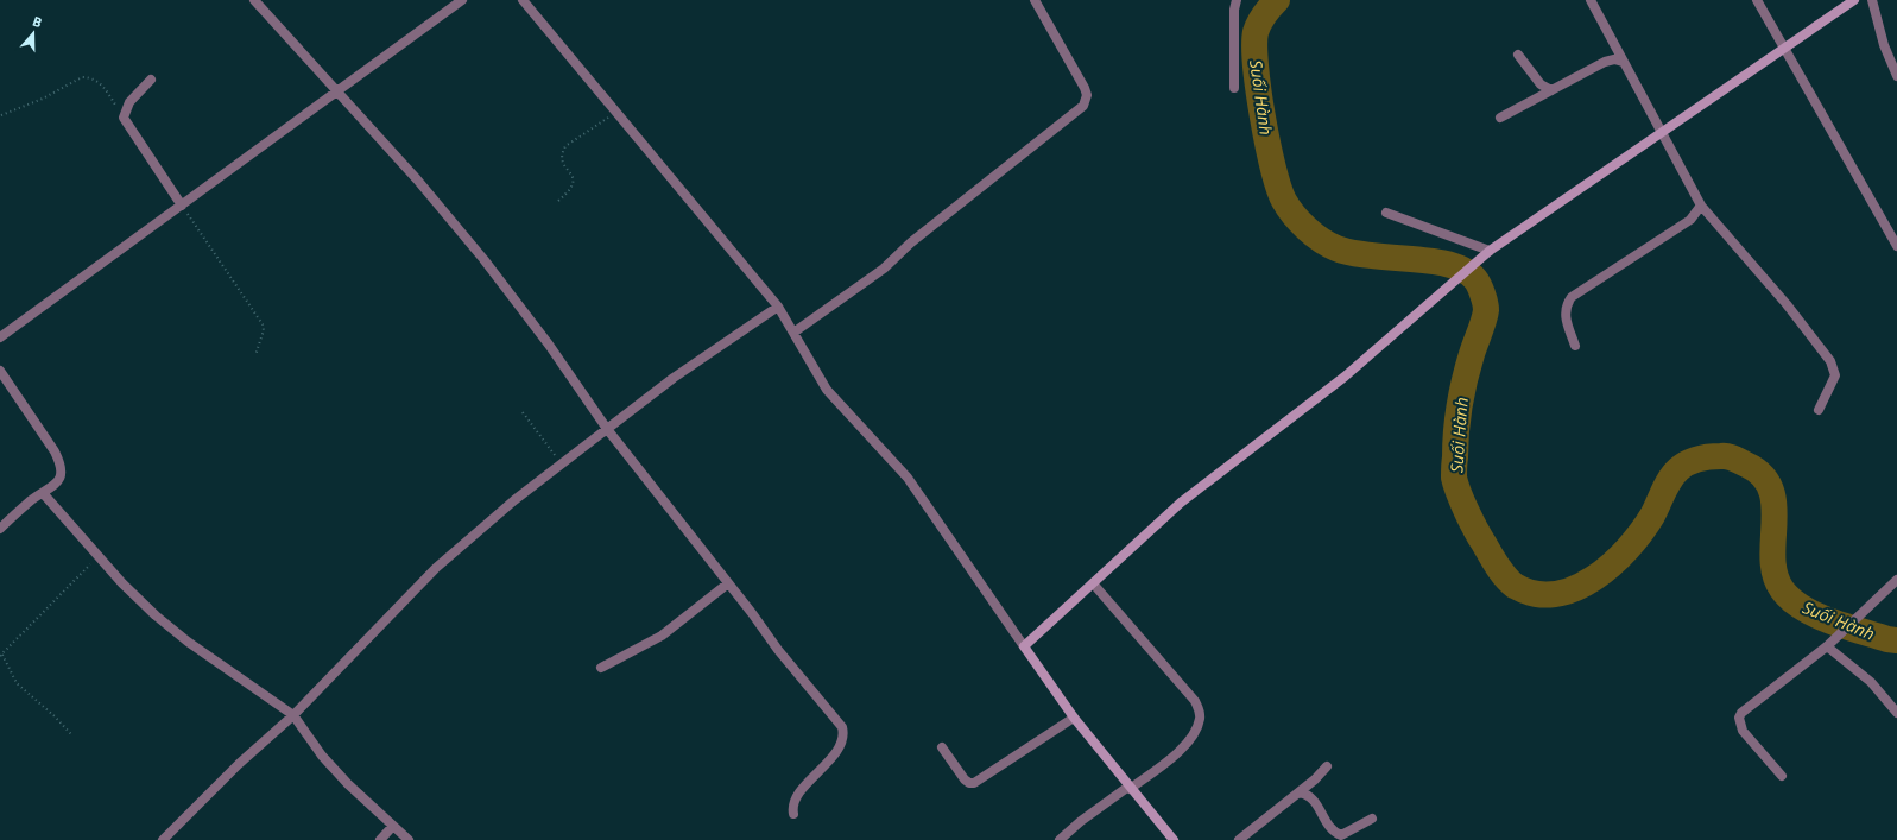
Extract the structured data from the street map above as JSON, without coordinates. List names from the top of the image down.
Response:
{
  "water": ["Suối Hành"],
  "north": "top"
}
